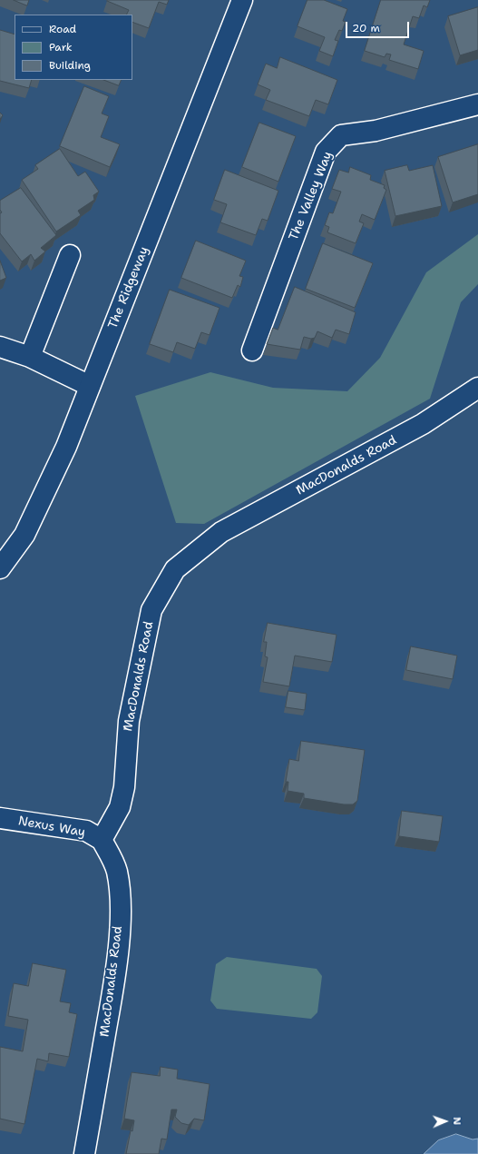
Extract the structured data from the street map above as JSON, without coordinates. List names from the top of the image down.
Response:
{
  "streets": {
    "street": [
      "The Valley Way",
      "The Ridgeway",
      "MacDonalds Road",
      "Nexus Way"
    ]
  },
  "crossings": [
    ["MacDonalds Road", "Nexus Way"]
  ],
  "legend": ["Road", "Park", "Building"],
  "scale_bar": "20 m",
  "north": "right"
}
